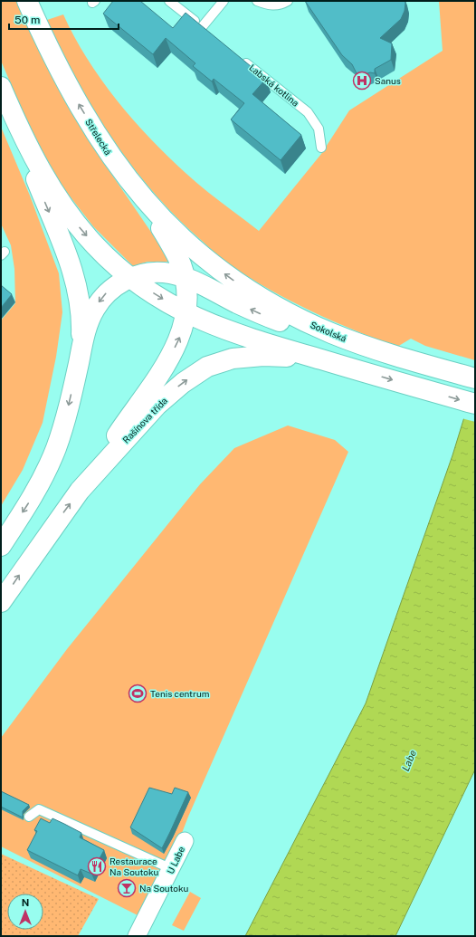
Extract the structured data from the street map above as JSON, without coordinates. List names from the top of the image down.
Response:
{
  "streets": {
    "main road": ["Střelecká", "Sokolská", "Rašínova třída"],
    "street": ["U Labe"],
    "lane": ["Labská kotlina"]
  },
  "crossings": [
    ["Střelecká", "Sokolská"]
  ],
  "one_way": ["Rašínova třída"],
  "water": ["Labe"],
  "places": {
    "hospital": ["Sanus"],
    "sports": ["Tenis centrum"],
    "restaurant": ["Restaurace Na Soutoku"],
    "bar": ["Na Soutoku"]
  },
  "scale_bar": "50 m",
  "north": "top"
}
